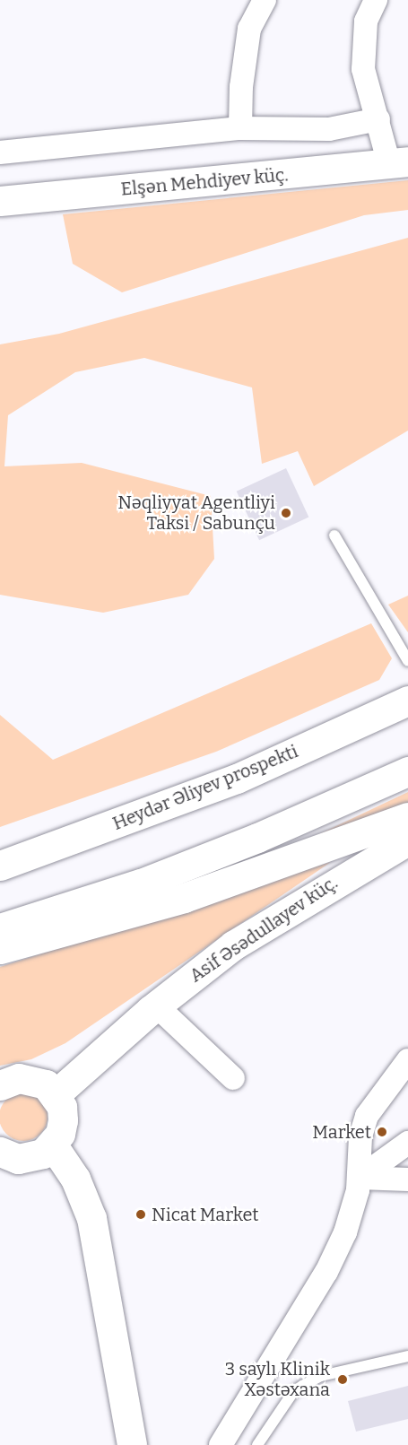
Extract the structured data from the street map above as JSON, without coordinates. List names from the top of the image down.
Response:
{
  "streets": {
    "main road": ["Elşən Mehdiyev küç.", "Heydər Əliyev prospekti", "Asif Əsədullayev küç."]
  },
  "places": [
    "Nəqliyyat Agentliyi Taksi / Sabunçu",
    "Market",
    "Nicat Market",
    "3 saylı Klinik Xəstəxana"
  ]
}
